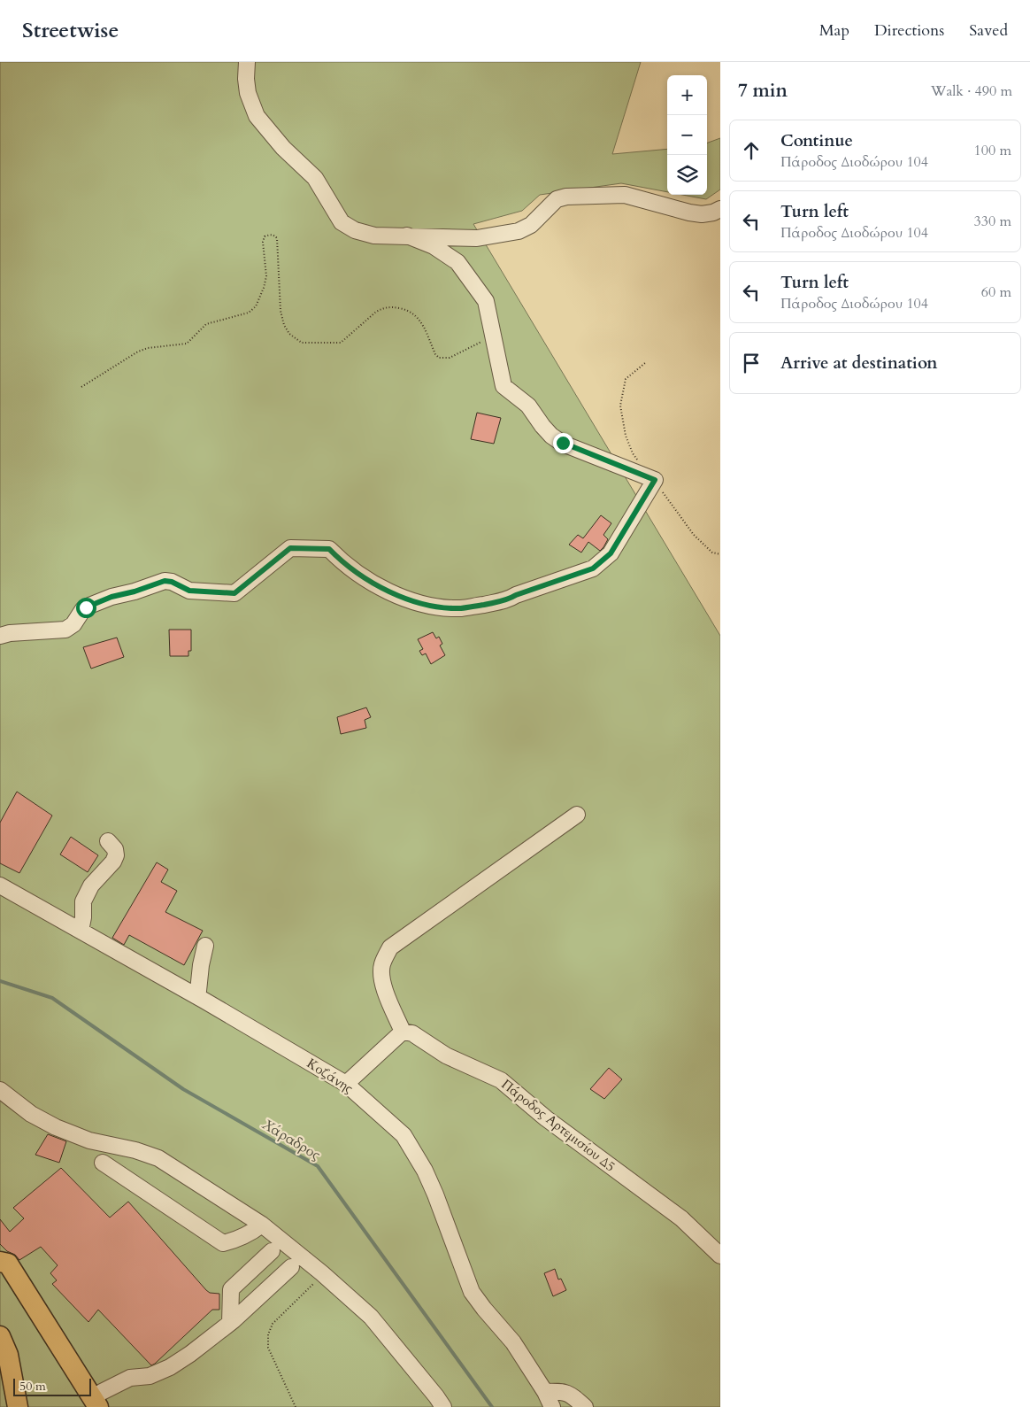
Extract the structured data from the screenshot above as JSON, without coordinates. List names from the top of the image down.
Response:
{
  "streets": {
    "street": ["Κοζάνης", "Πάροδος Αρτεμισίου Δ5"]
  },
  "water": ["Χάραδρος"],
  "scale_bar": "50 m",
  "page": {
    "header": "Streetwise",
    "nav": ["Map", "Directions", "Saved"],
    "heading": ["7 min", "Walk · 490 m"],
    "map_buttons": ["+", "−"],
    "list": [
      ["Continue", "Πάροδος Διοδώρου 104", "100 m"],
      ["Turn left", "Πάροδος Διοδώρου 104", "330 m"],
      ["Turn left", "Πάροδος Διοδώρου 104", "60 m"],
      "Arrive at destination"
    ],
    "scale": "50 m"
  }
}
